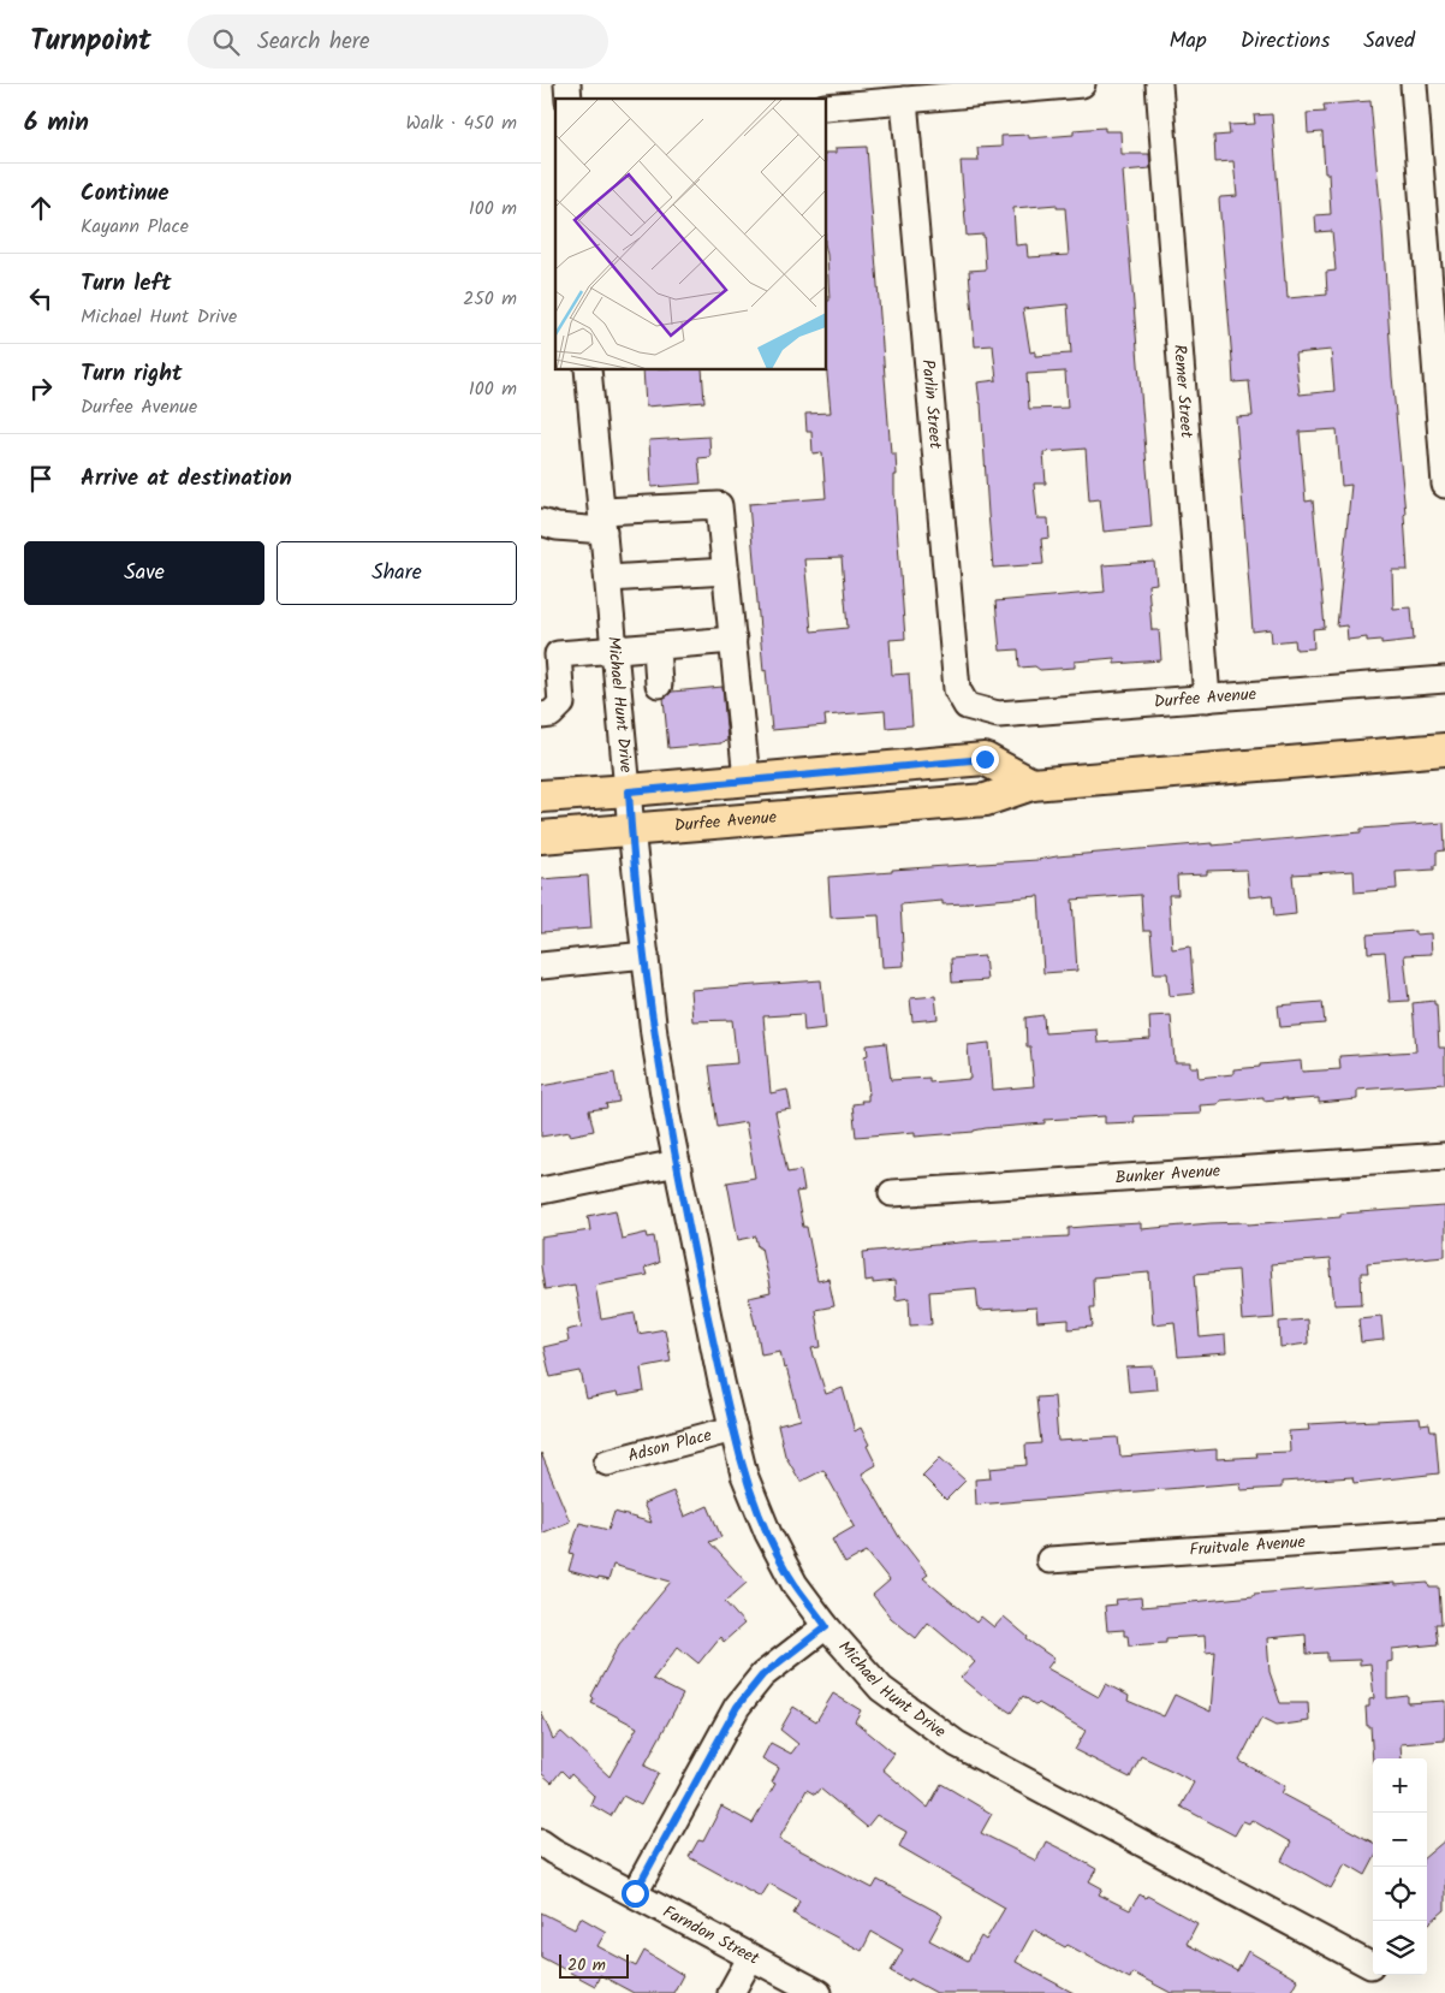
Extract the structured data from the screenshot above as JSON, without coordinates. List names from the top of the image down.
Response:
{
  "streets": {
    "main road": ["Durfee Avenue"],
    "street": [
      "Remer Street",
      "Parlin Street",
      "Michael Hunt Drive",
      "Bunker Avenue",
      "Adson Place",
      "Fruitvale Avenue",
      "Farndon Street"
    ]
  },
  "crossings": [
    ["Remer Street", "Durfee Avenue"],
    ["Parlin Street", "Durfee Avenue"],
    ["Durfee Avenue", "Michael Hunt Drive"],
    ["Michael Hunt Drive", "Adson Place"]
  ],
  "scale_bar": "20 m",
  "page": {
    "header": "Turnpoint",
    "search": "Search here",
    "nav": ["Map", "Directions", "Saved"],
    "heading": ["6 min", "Walk · 450 m"],
    "list": [
      ["Continue", "Kayann Place", "100 m"],
      ["Turn left", "Michael Hunt Drive", "250 m"],
      ["Turn right", "Durfee Avenue", "100 m"],
      "Arrive at destination"
    ],
    "buttons": ["Save", "Share"],
    "map_buttons": ["+", "−"],
    "scale": "20 m"
  }
}
